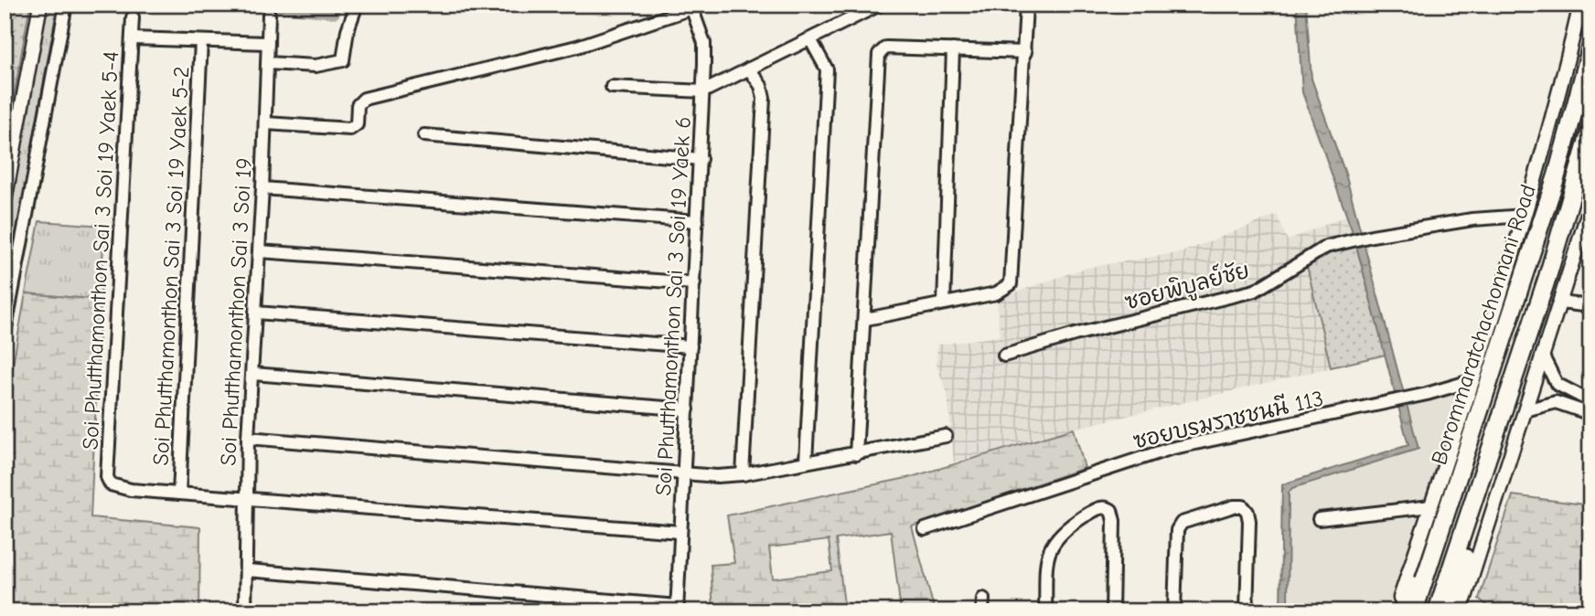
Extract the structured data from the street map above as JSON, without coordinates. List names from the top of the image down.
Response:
{
  "streets": {
    "highway": ["Borommaratchachonnani Road"],
    "street": [
      "Soi Phutthamonthon Sai 3 Soi 19 Yaek 5-4",
      "Soi Phutthamonthon Sai 3 Soi 19 Yaek 5-2",
      "ซอยพิบูลย์ชัย",
      "Soi Phutthamonthon Sai 3 Soi 19 Yaek 6",
      "Soi Phutthamonthon Sai 3 Soi 19",
      "ซอยบรมราชชนนี 113"
    ]
  },
  "crossings": [
    ["Soi Phutthamonthon Sai 3 Soi 19 Yaek 5-4", "Soi Phutthamonthon Sai 3 Soi 19 Yaek 5-2"]
  ]
}
